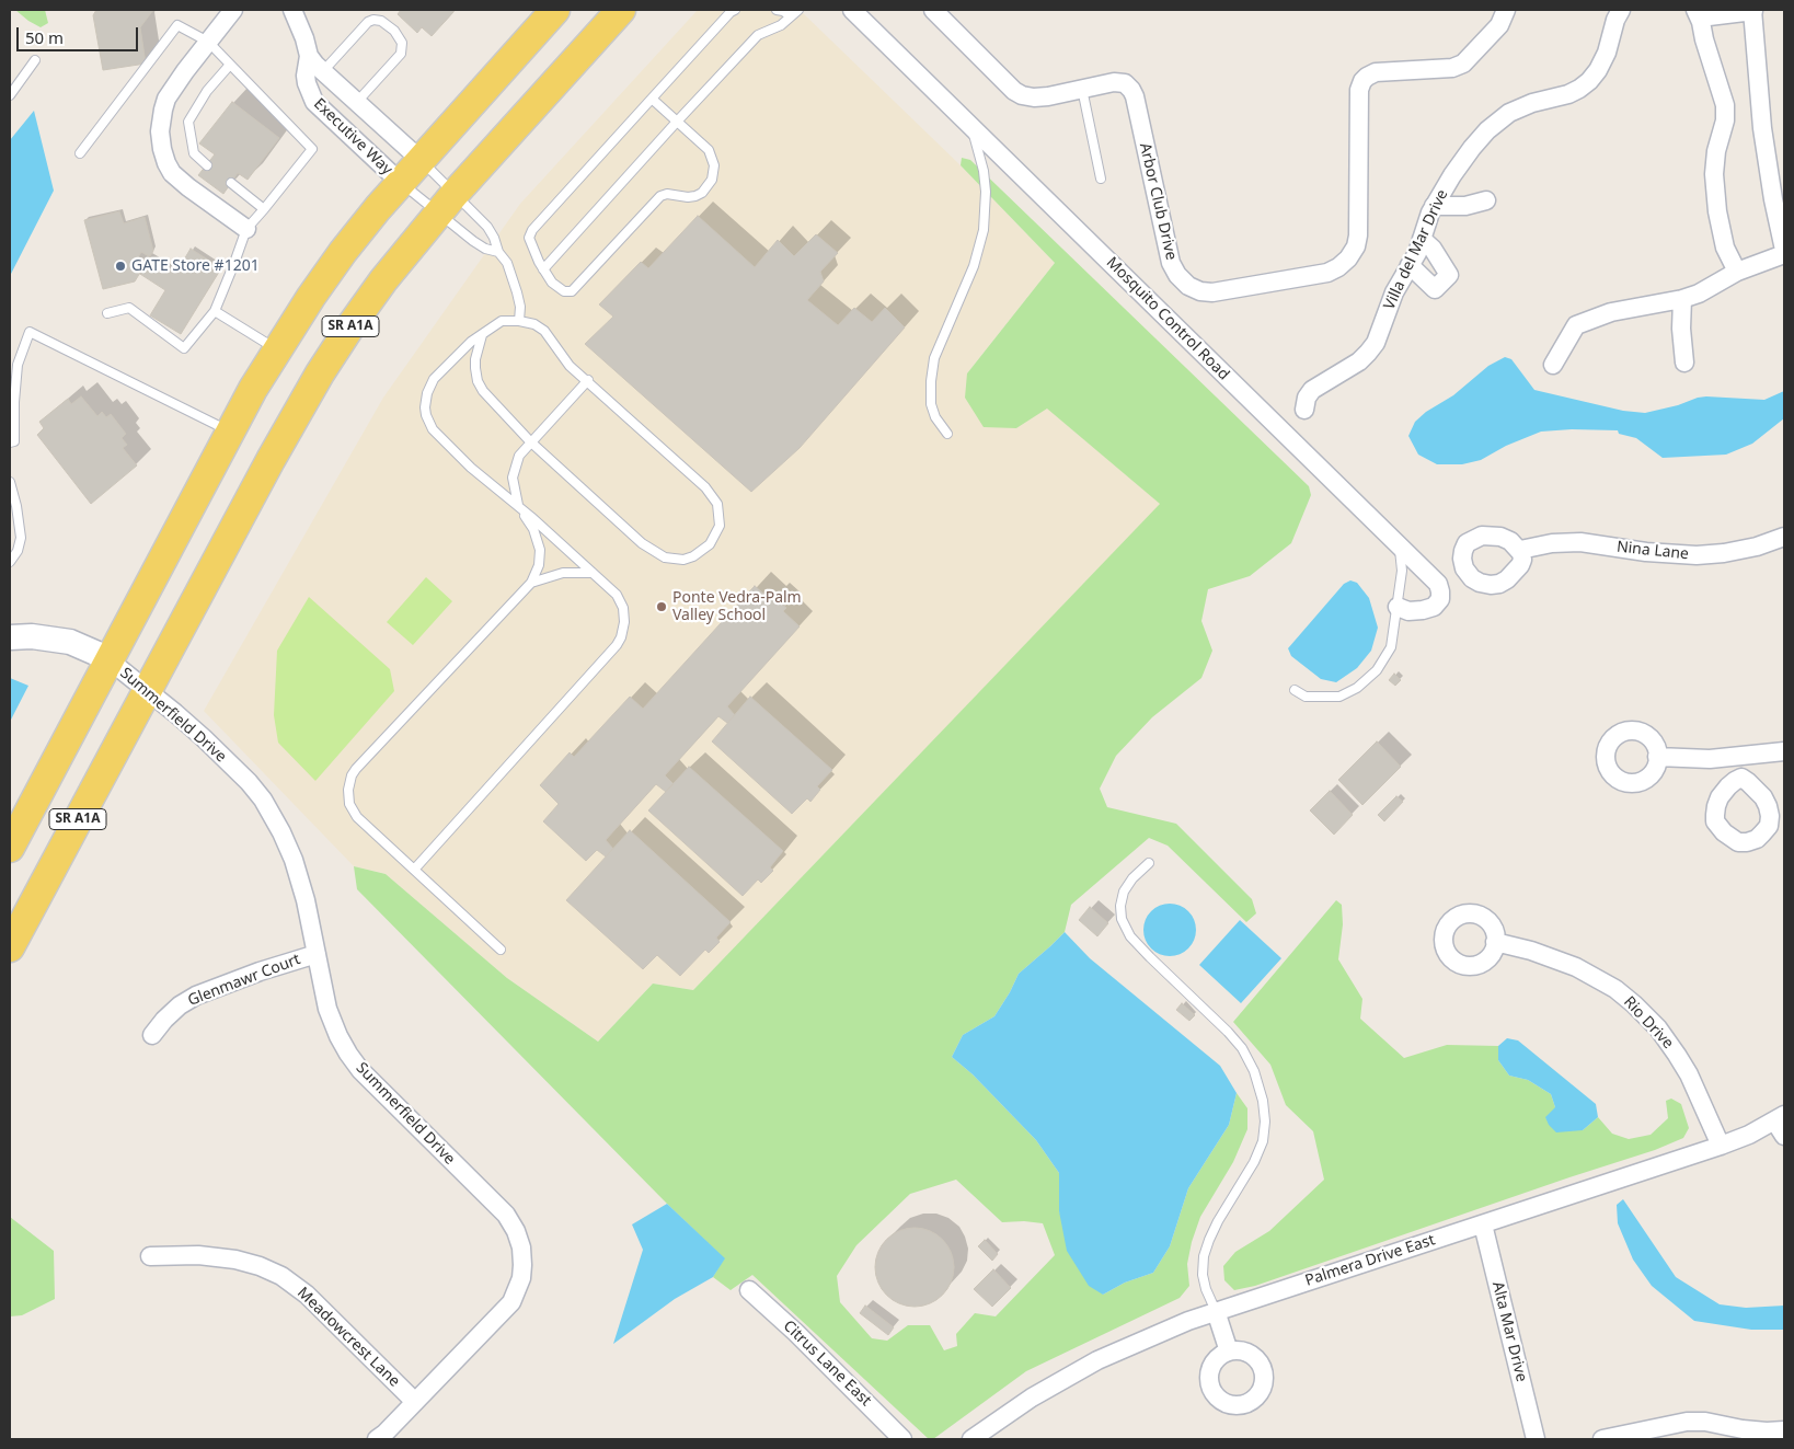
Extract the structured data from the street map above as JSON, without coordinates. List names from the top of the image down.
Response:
{
  "streets": {
    "main road": ["SR A1A"],
    "street": [
      "Executive Way",
      "Arbor Club Drive",
      "Villa del Mar Drive",
      "Mosquito Control Road",
      "Nina Lane",
      "Summerfield Drive",
      "Glenmawr Court",
      "Rio Drive",
      "Palmera Drive East",
      "Alta Mar Drive",
      "Meadowcrest Lane",
      "Citrus Lane East"
    ]
  },
  "crossings": [
    ["Executive Way", "SR A1A"],
    ["SR A1A", "Summerfield Drive"],
    ["Summerfield Drive", "Glenmawr Court"],
    ["Summerfield Drive", "Meadowcrest Lane"],
    ["Rio Drive", "Palmera Drive East"],
    ["Palmera Drive East", "Alta Mar Drive"]
  ],
  "places": ["GATE Store #1201", "Ponte Vedra-Palm Valley School"],
  "scale_bar": "50 m"
}
